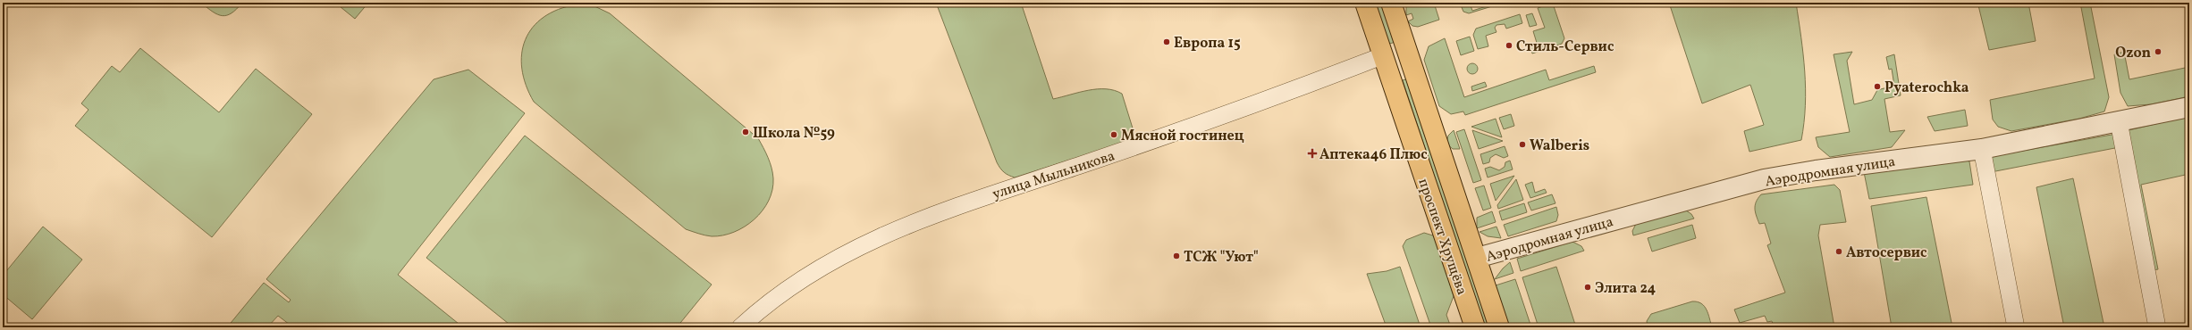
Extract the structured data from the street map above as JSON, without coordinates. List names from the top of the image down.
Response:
{
  "streets": {
    "main road": ["проспект Хрущёва"],
    "street": ["Аэродромная улица", "улица Мыльникова"]
  },
  "crossings": [
    ["Аэродромная улица", "проспект Хрущёва"],
    ["улица Мыльникова", "проспект Хрущёва"]
  ],
  "places": {
    "other": [
      "Европа 15",
      "Стиль-Сервис",
      "Ozon",
      "Pyaterochka",
      "Школа №59",
      "Мясной гостинец",
      "Walberis",
      "Автосервис",
      "ТСЖ \"Уют\"",
      "Элита 24"
    ],
    "health": ["Аптека46 Плюс"]
  }
}
